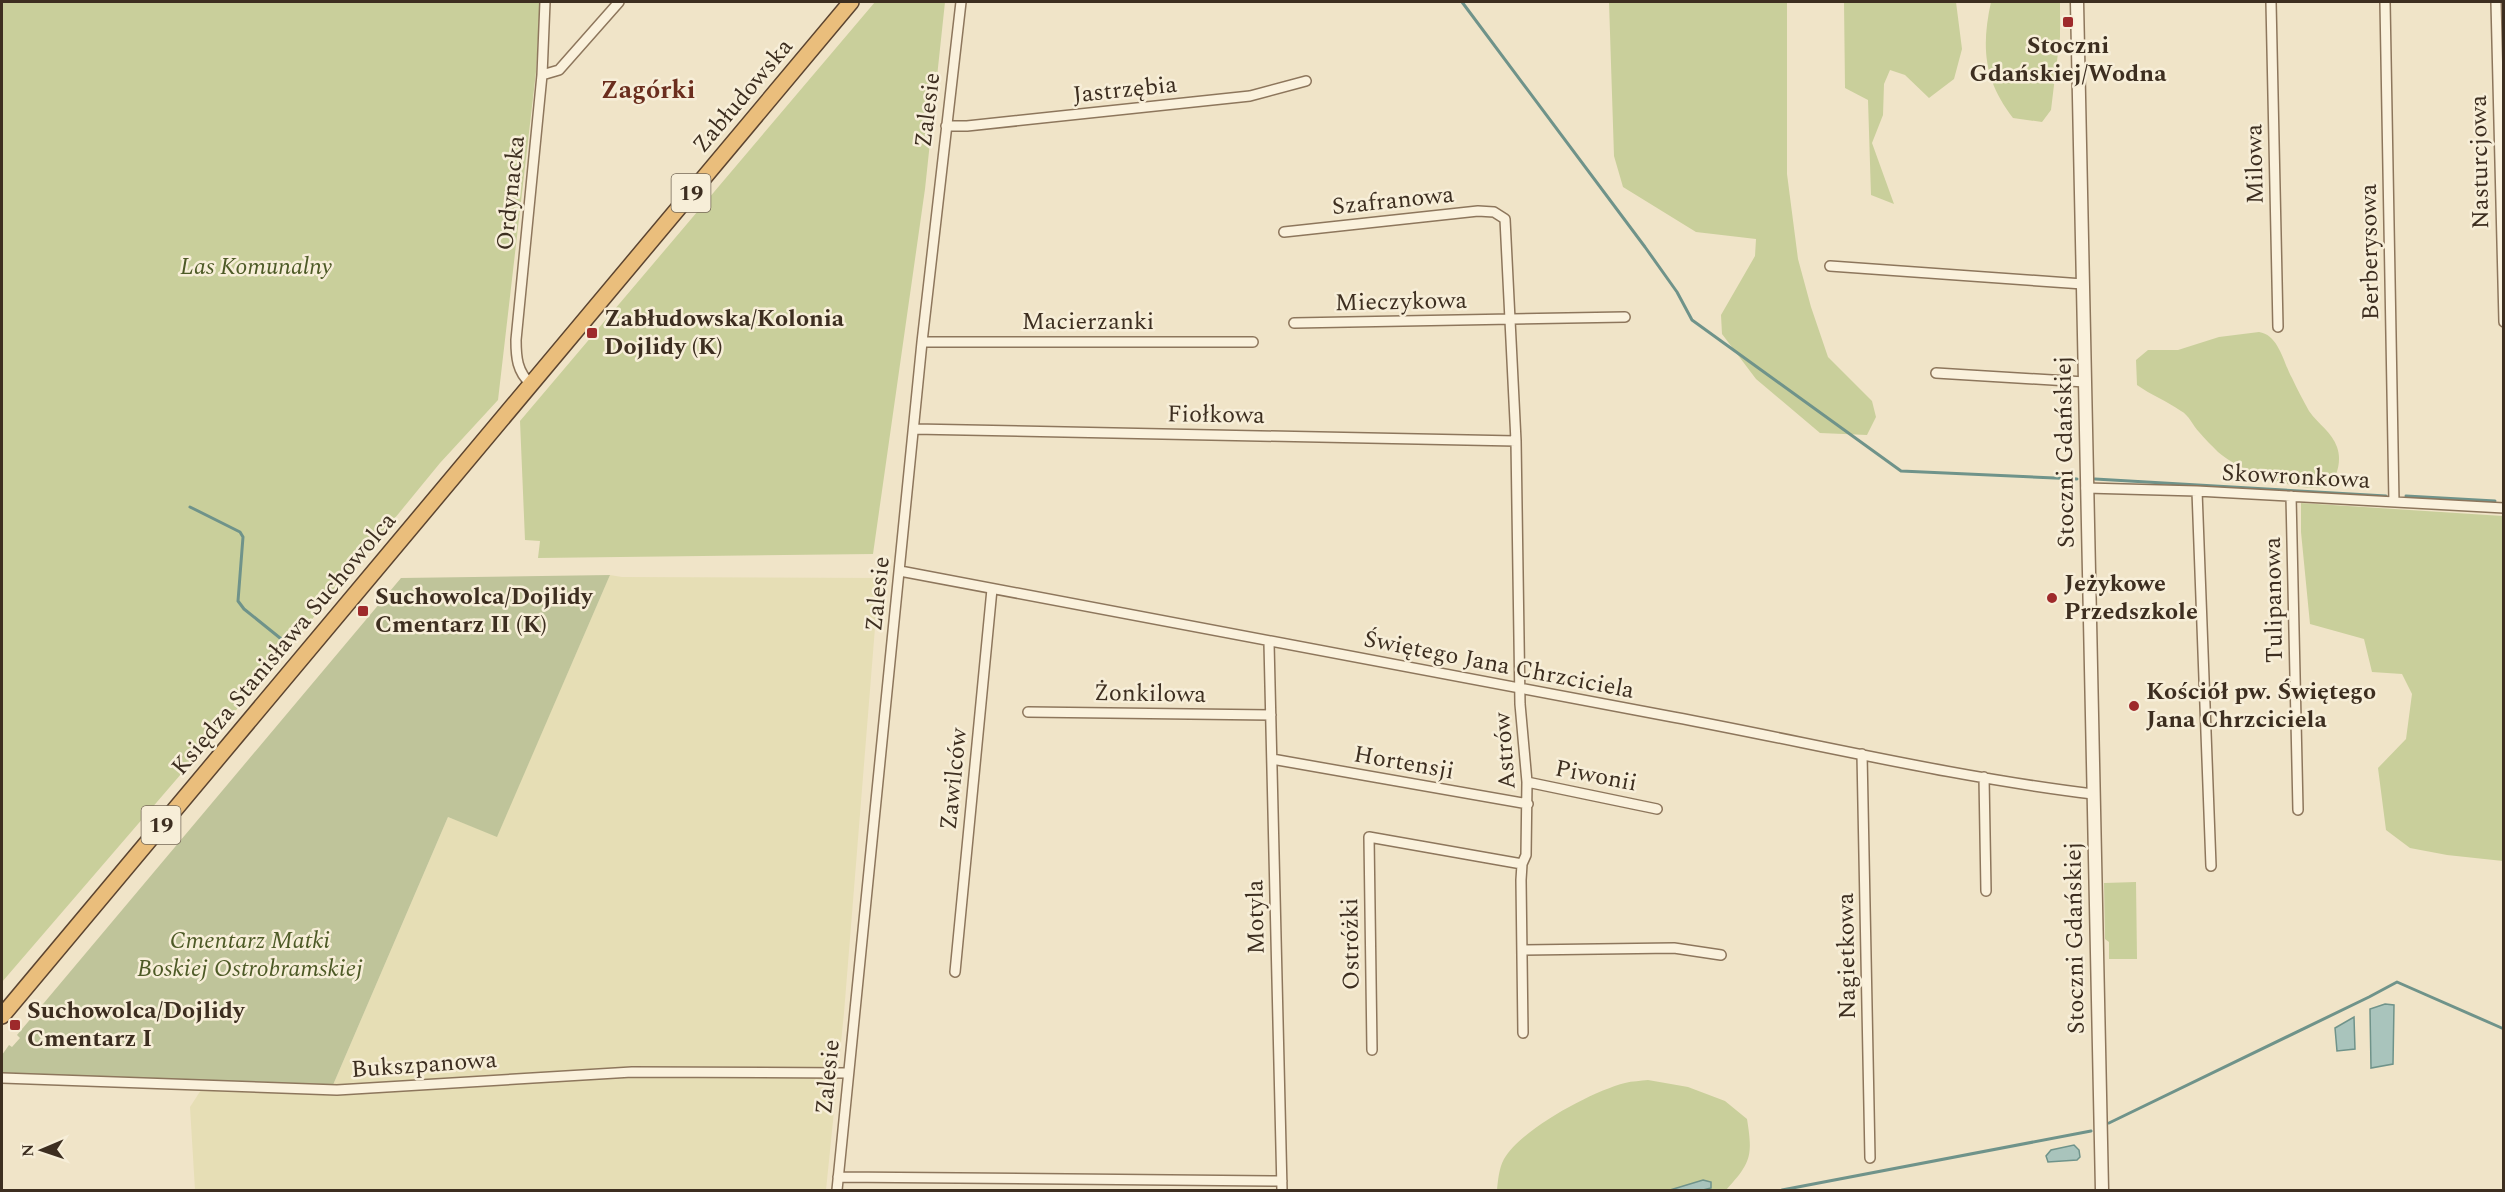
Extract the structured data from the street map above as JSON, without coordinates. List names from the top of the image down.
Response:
{
  "streets": {
    "highway": ["Zabłudowska", "19", "Księdza Stanisława Suchowolca"],
    "street": [
      "Jastrzębia",
      "Zalesie",
      "Nasturcjowa",
      "Milowa",
      "Ordynacka",
      "Szafranowa",
      "Berberysowa",
      "Mieczykowa",
      "Macierzanki",
      "Fiołkowa",
      "Stoczni Gdańskiej",
      "Skowronkowa",
      "Tulipanowa",
      "Świętego Jana Chrzciciela",
      "Żonkilowa",
      "Astrów",
      "Hortensji",
      "Piwonii",
      "Zawilców",
      "Motyla",
      "Ostróżki",
      "Nagietkowa",
      "Bukszpanowa"
    ]
  },
  "crossings": [
    ["Jastrzębia", "Zalesie"],
    ["Zabłudowska", "Ordynacka"],
    ["Zabłudowska", "Księdza Stanisława Suchowolca"],
    ["Zalesie", "Macierzanki"],
    ["Zalesie", "Fiołkowa"],
    ["Zalesie", "Świętego Jana Chrzciciela"],
    ["Zalesie", "Bukszpanowa"],
    ["Ordynacka", "Księdza Stanisława Suchowolca"],
    ["Szafranowa", "Astrów"],
    ["Berberysowa", "Skowronkowa"],
    ["Mieczykowa", "Astrów"],
    ["Fiołkowa", "Astrów"],
    ["Stoczni Gdańskiej", "Skowronkowa"],
    ["Stoczni Gdańskiej", "Świętego Jana Chrzciciela"],
    ["Skowronkowa", "Tulipanowa"],
    ["Świętego Jana Chrzciciela", "Astrów"],
    ["Świętego Jana Chrzciciela", "Zawilców"],
    ["Świętego Jana Chrzciciela", "Motyla"],
    ["Świętego Jana Chrzciciela", "Nagietkowa"],
    ["Żonkilowa", "Motyla"],
    ["Astrów", "Hortensji"],
    ["Astrów", "Piwonii"],
    ["Astrów", "Ostróżki"],
    ["Hortensji", "Motyla"]
  ],
  "districts": ["Zagórki"],
  "parks": ["Las Komunalny", "Cmentarz Matki Boskiej Ostrobramskiej"],
  "places": {
    "transit": [
      "Stoczni Gdańskiej/Wodna",
      "Zabłudowska/Kolonia Dojlidy (K)",
      "Suchowolca/Dojlidy Cmentarz II (K)",
      "Suchowolca/Dojlidy Cmentarz I"
    ],
    "other": ["Jeżykowe Przedszkole", "Kościół pw. Świętego Jana Chrzciciela"]
  },
  "north": "left"
}
